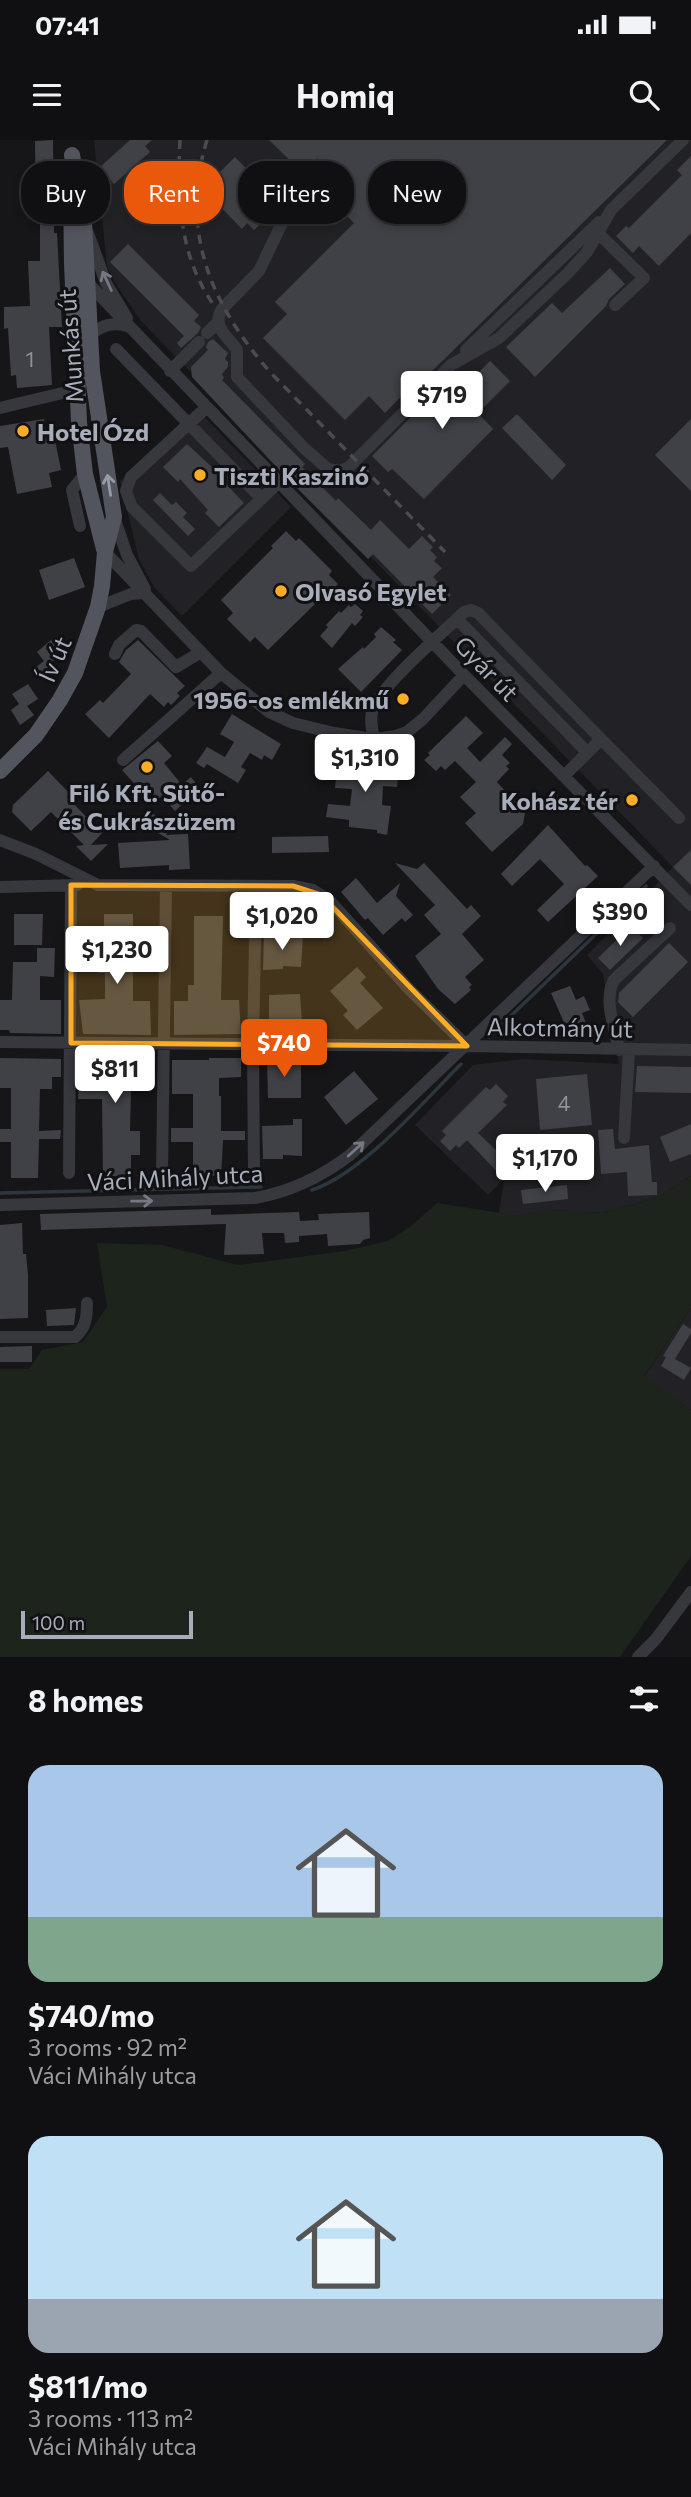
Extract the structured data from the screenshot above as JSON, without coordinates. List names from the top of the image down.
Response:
{
  "streets": {
    "main road": ["Munkás út", "Ív út"],
    "street": ["Gyár út", "Alkotmány út", "Váci Mihály utca"]
  },
  "crossings": [
    ["Munkás út", "Ív út"],
    ["Munkás út", "Gyár út"],
    ["Gyár út", "Váci Mihály utca"],
    ["Alkotmány út", "Váci Mihály utca"]
  ],
  "places": [
    "Hotel Ózd",
    "Tiszti Kaszinó",
    "Olvasó Egylet",
    "1956-os emlékmű",
    "Filó Kft. Sütő- és Cukrászüzem",
    "Kohász tér"
  ],
  "house_numbers": ["1", "4"],
  "scale_bar": "100 m",
  "page": {
    "status": "07:41",
    "header": "Homiq",
    "chip": [
      "Buy",
      "Rent",
      "Filters",
      "New"
    ],
    "price": [
      "$719",
      "$1,310",
      "$390",
      "$1,020",
      "$1,230",
      "$740",
      "$811",
      "$1,170"
    ],
    "scale": "100 m",
    "heading": "8 homes",
    "list": [
      {
        "name": "$740/mo",
        "note": "3 rooms · 92 m² · Váci Mihály utca"
      },
      {
        "name": "$811/mo",
        "note": "3 rooms · 113 m² · Váci Mihály utca"
      }
    ]
  }
}
